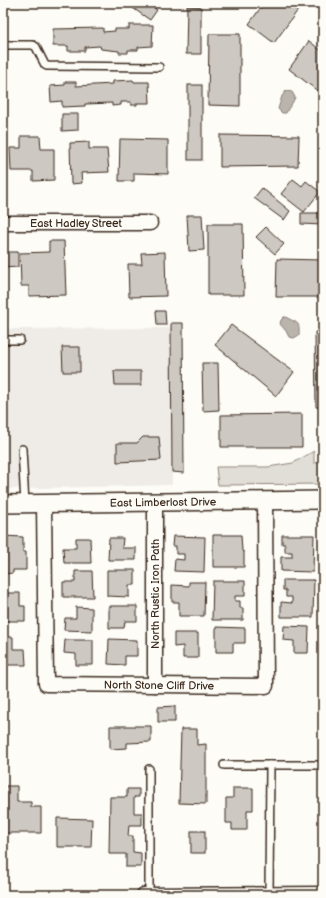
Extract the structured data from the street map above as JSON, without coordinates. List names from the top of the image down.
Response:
{
  "streets": {
    "street": [
      "East Hadley Street",
      "East Limberlost Drive",
      "North Rustic Iron Path",
      "North Stone Cliff Drive"
    ]
  },
  "crossings": [
    ["East Limberlost Drive", "North Rustic Iron Path"],
    ["East Limberlost Drive", "North Stone Cliff Drive"],
    ["North Rustic Iron Path", "North Stone Cliff Drive"]
  ]
}
